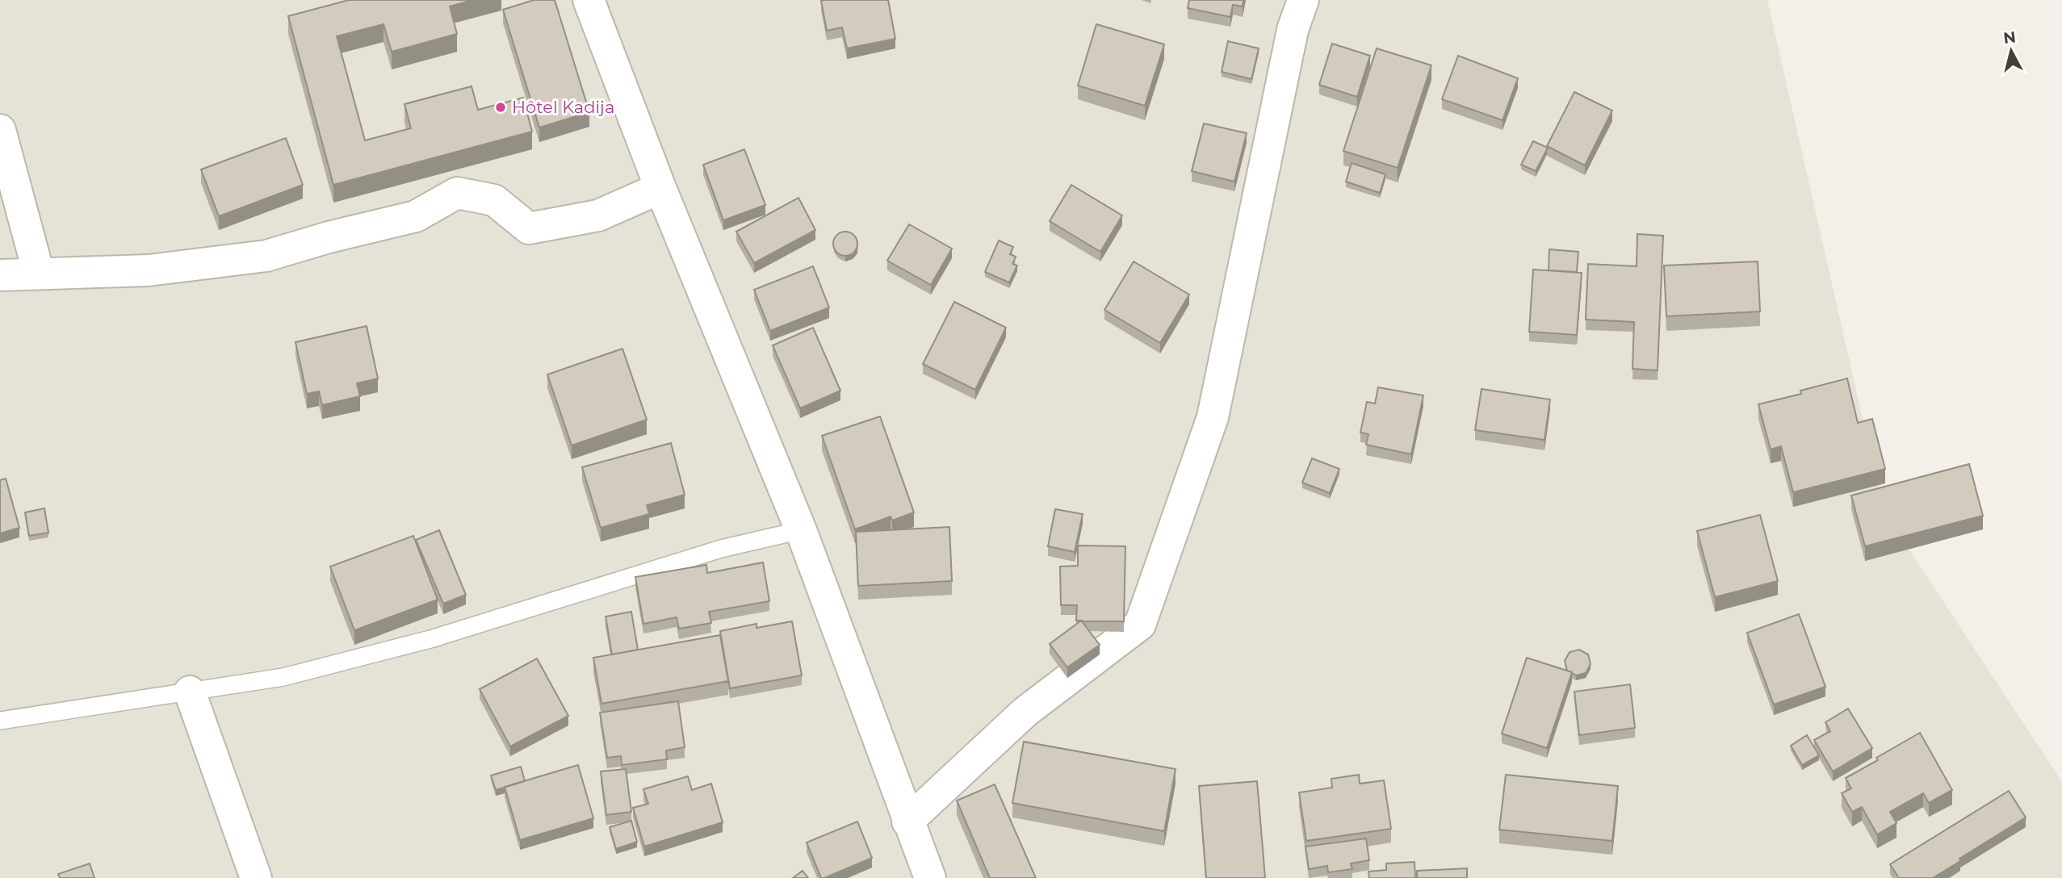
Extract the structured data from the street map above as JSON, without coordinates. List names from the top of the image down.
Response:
{
  "places": ["Hôtel Kadija"],
  "north": "top"
}
